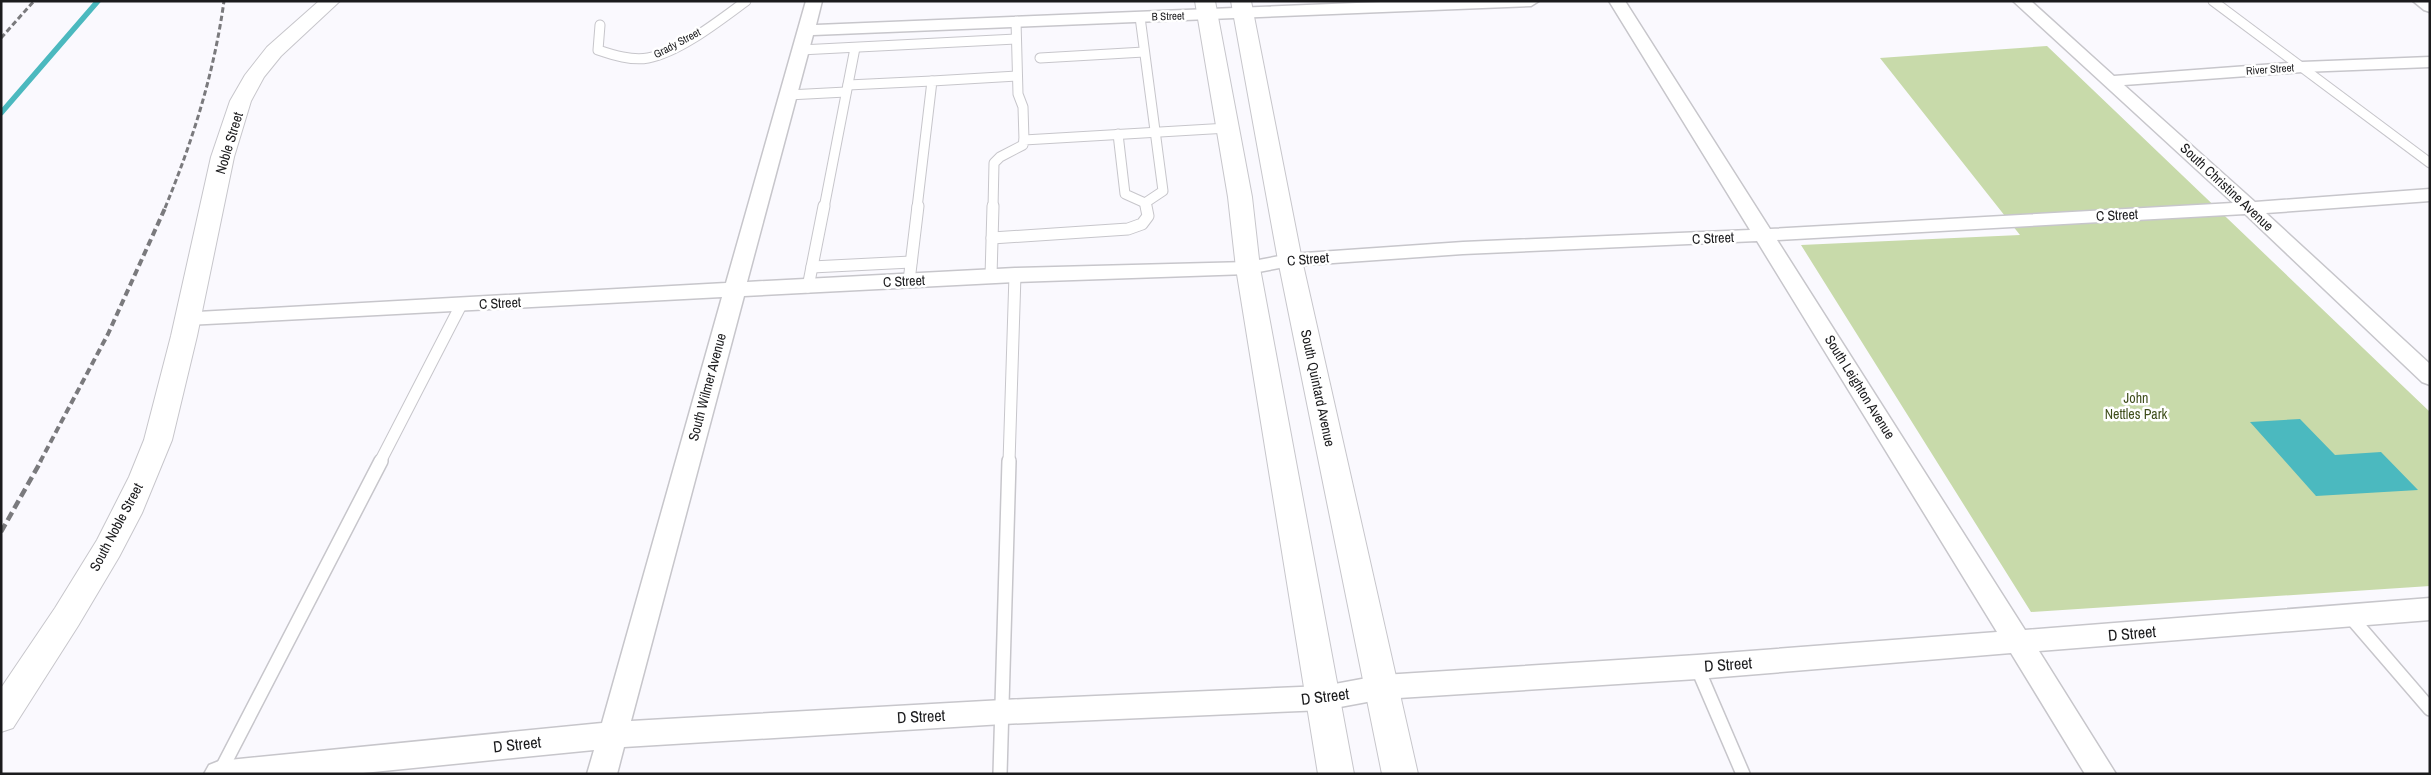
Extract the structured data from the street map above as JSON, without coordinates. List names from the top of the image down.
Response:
{
  "streets": {
    "main road": ["Noble Street", "South Quintard Avenue", "South Noble Street"],
    "street": [
      "B Street",
      "River Street",
      "South Christine Avenue",
      "C Street",
      "South Wilmer Avenue",
      "South Leighton Avenue",
      "D Street"
    ],
    "lane": ["Grady Street"]
  },
  "crossings": [
    ["B Street", "South Wilmer Avenue"],
    ["B Street", "South Quintard Avenue"],
    ["River Street", "South Christine Avenue"],
    ["Noble Street", "C Street"],
    ["Noble Street", "South Noble Street"],
    ["South Christine Avenue", "C Street"],
    ["C Street", "South Wilmer Avenue"],
    ["C Street", "South Leighton Avenue"],
    ["C Street", "South Quintard Avenue"],
    ["C Street", "South Noble Street"],
    ["South Wilmer Avenue", "D Street"],
    ["South Leighton Avenue", "D Street"],
    ["South Quintard Avenue", "D Street"]
  ],
  "parks": ["John Nettles Park"]
}
